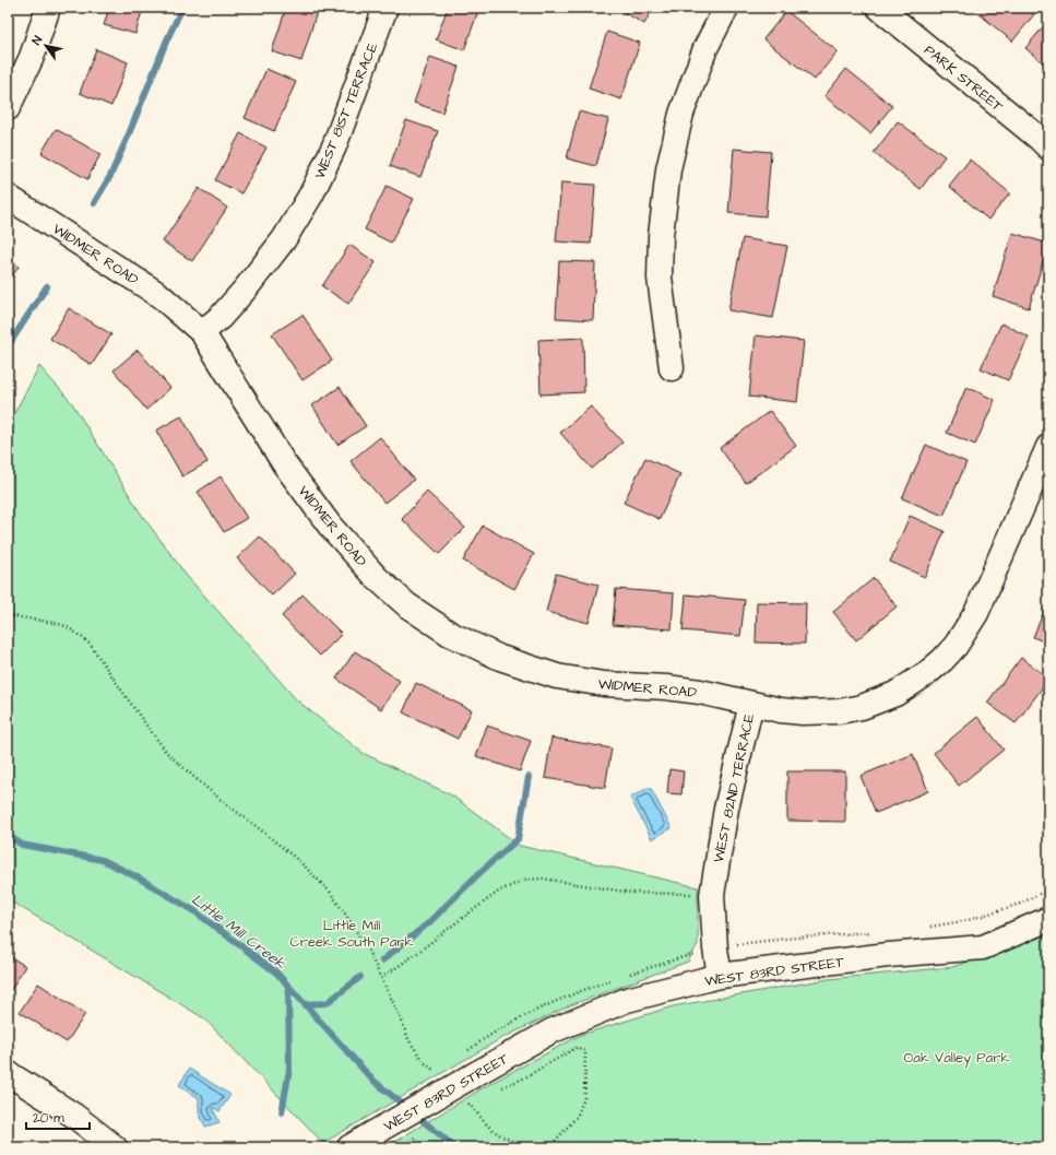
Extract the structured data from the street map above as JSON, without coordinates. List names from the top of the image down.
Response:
{
  "streets": {
    "street": [
      "PARK STREET",
      "WEST 81ST TERRACE",
      "WIDMER ROAD",
      "WEST 82ND TERRACE",
      "WEST 83RD STREET"
    ]
  },
  "crossings": [
    ["WEST 81ST TERRACE", "WIDMER ROAD"],
    ["WIDMER ROAD", "WEST 82ND TERRACE"],
    ["WEST 82ND TERRACE", "WEST 83RD STREET"]
  ],
  "water": ["Little Mill Creek"],
  "parks": ["Little Mill Creek South Park", "Oak Valley Park"],
  "scale_bar": "20 m",
  "north": "top left"
}
